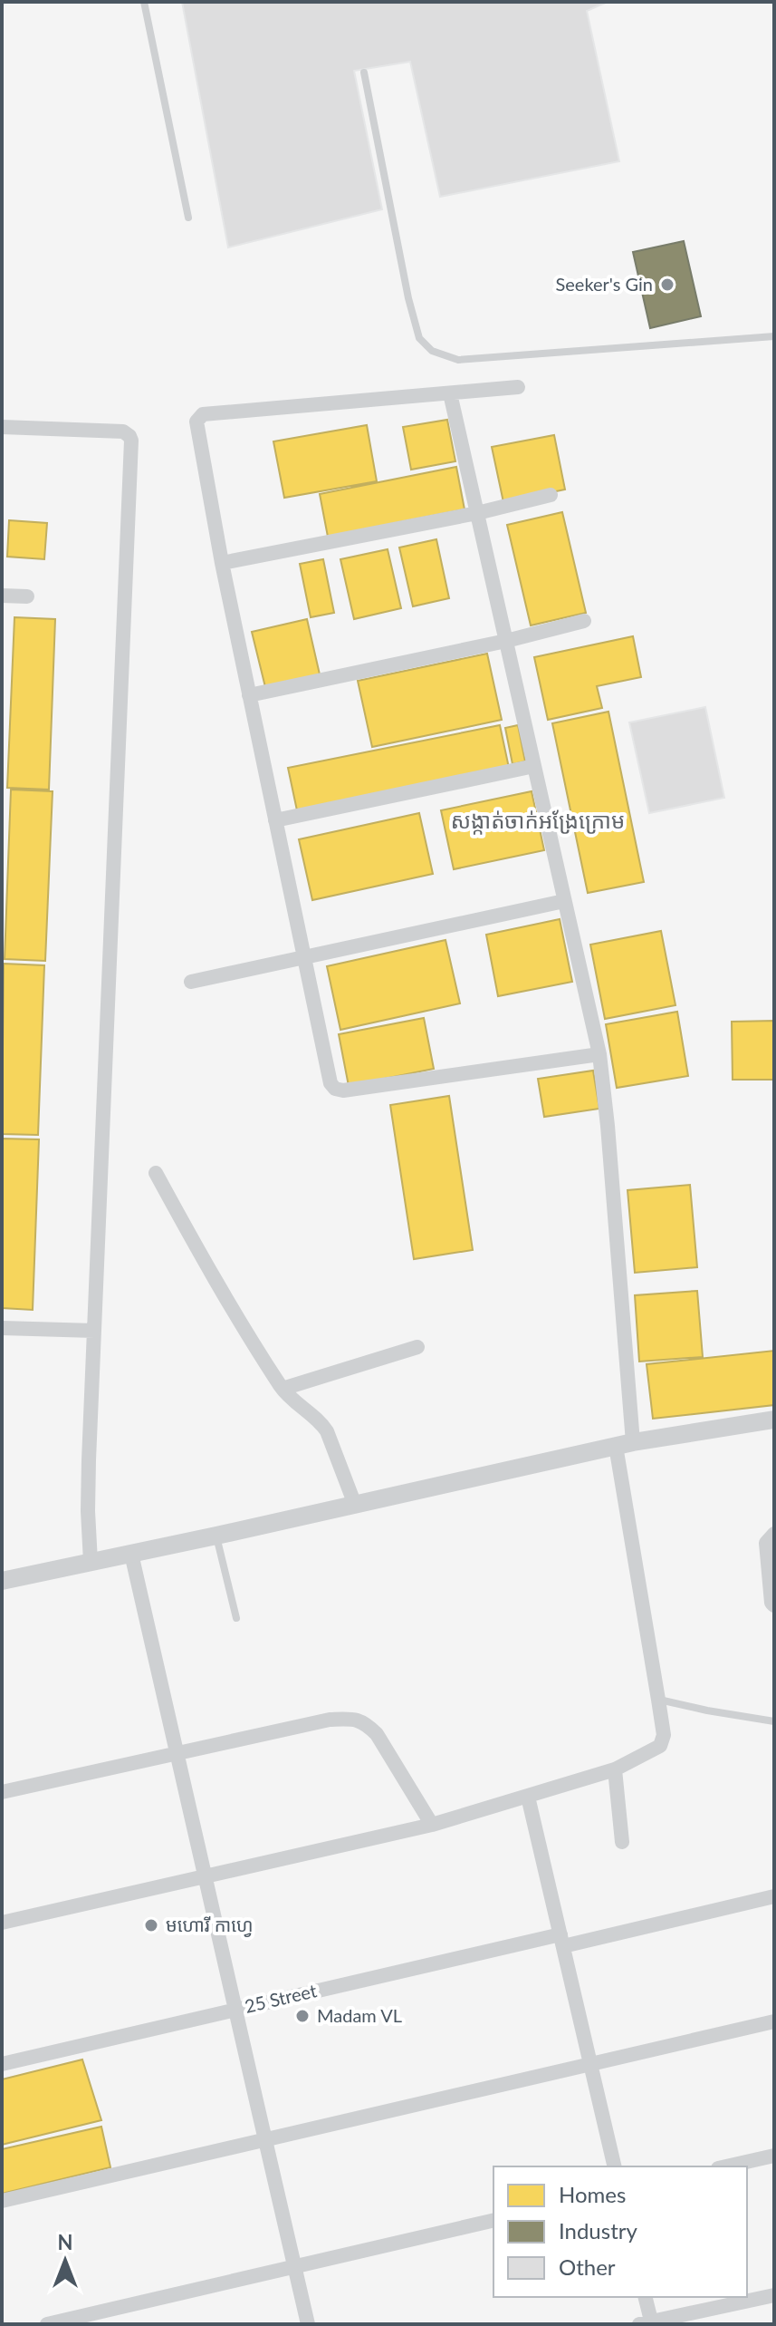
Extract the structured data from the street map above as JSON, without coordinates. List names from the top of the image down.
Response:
{
  "streets": {
    "street": ["25 Street"]
  },
  "districts": ["សង្កាត់ចាក់អង្រែក្រោម"],
  "places": ["Seeker's Gin", "មហោរី កាហ្វេ", "Madam VL"],
  "legend": ["Homes", "Industry", "Other"],
  "north": "top"
}
